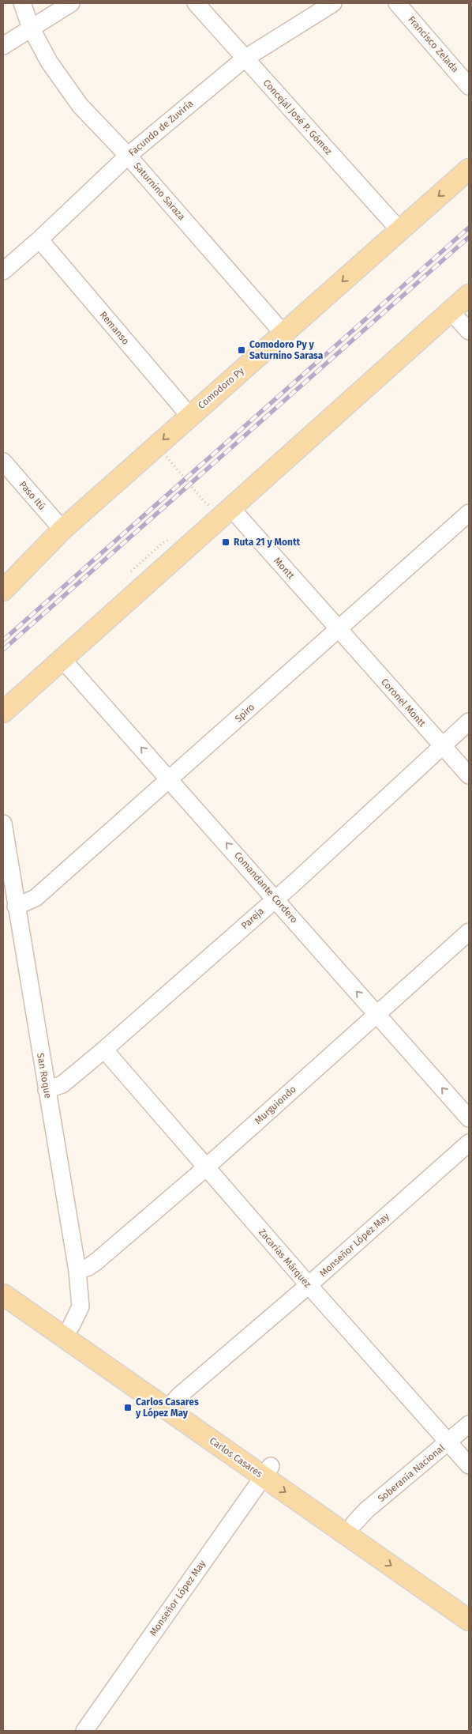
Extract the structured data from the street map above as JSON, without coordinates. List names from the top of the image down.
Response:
{
  "streets": {
    "main road": ["Comodoro Py", "Carlos Casares"],
    "street": [
      "Francisco Zelada",
      "Concejal José P. Gómez",
      "Facundo de Zuviría",
      "Saturnino Saraza",
      "Remanso",
      "Paso Itú",
      "Montt",
      "Coronel Montt",
      "Spiro",
      "Comandante Cordero",
      "Pareja",
      "San Roque",
      "Murguiondo",
      "Monseñor López May",
      "Zacarías Márquez",
      "Soberanía Nacional"
    ]
  },
  "crossings": [
    ["Concejal José P. Gómez", "Facundo de Zuviría"],
    ["Concejal José P. Gómez", "Comodoro Py"],
    ["Facundo de Zuviría", "Saturnino Saraza"],
    ["Facundo de Zuviría", "Remanso"],
    ["Saturnino Saraza", "Comodoro Py"],
    ["Remanso", "Comodoro Py"],
    ["Comodoro Py", "Paso Itú"],
    ["Montt", "Coronel Montt"],
    ["Montt", "Spiro"],
    ["Coronel Montt", "Spiro"],
    ["Coronel Montt", "Pareja"],
    ["Spiro", "Comandante Cordero"],
    ["Spiro", "San Roque"],
    ["Comandante Cordero", "Pareja"],
    ["Comandante Cordero", "Murguiondo"],
    ["Pareja", "San Roque"],
    ["Pareja", "Zacarías Márquez"],
    ["San Roque", "Murguiondo"],
    ["San Roque", "Carlos Casares"],
    ["Murguiondo", "Zacarías Márquez"],
    ["Monseñor López May", "Zacarías Márquez"],
    ["Monseñor López May", "Carlos Casares"],
    ["Zacarías Márquez", "Soberanía Nacional"],
    ["Carlos Casares", "Soberanía Nacional"]
  ],
  "one_way": ["Comandante Cordero"],
  "places": {
    "transit": ["Comodoro Py y Saturnino Sarasa", "Ruta 21 y Montt", "Carlos Casares y López May"]
  }
}
